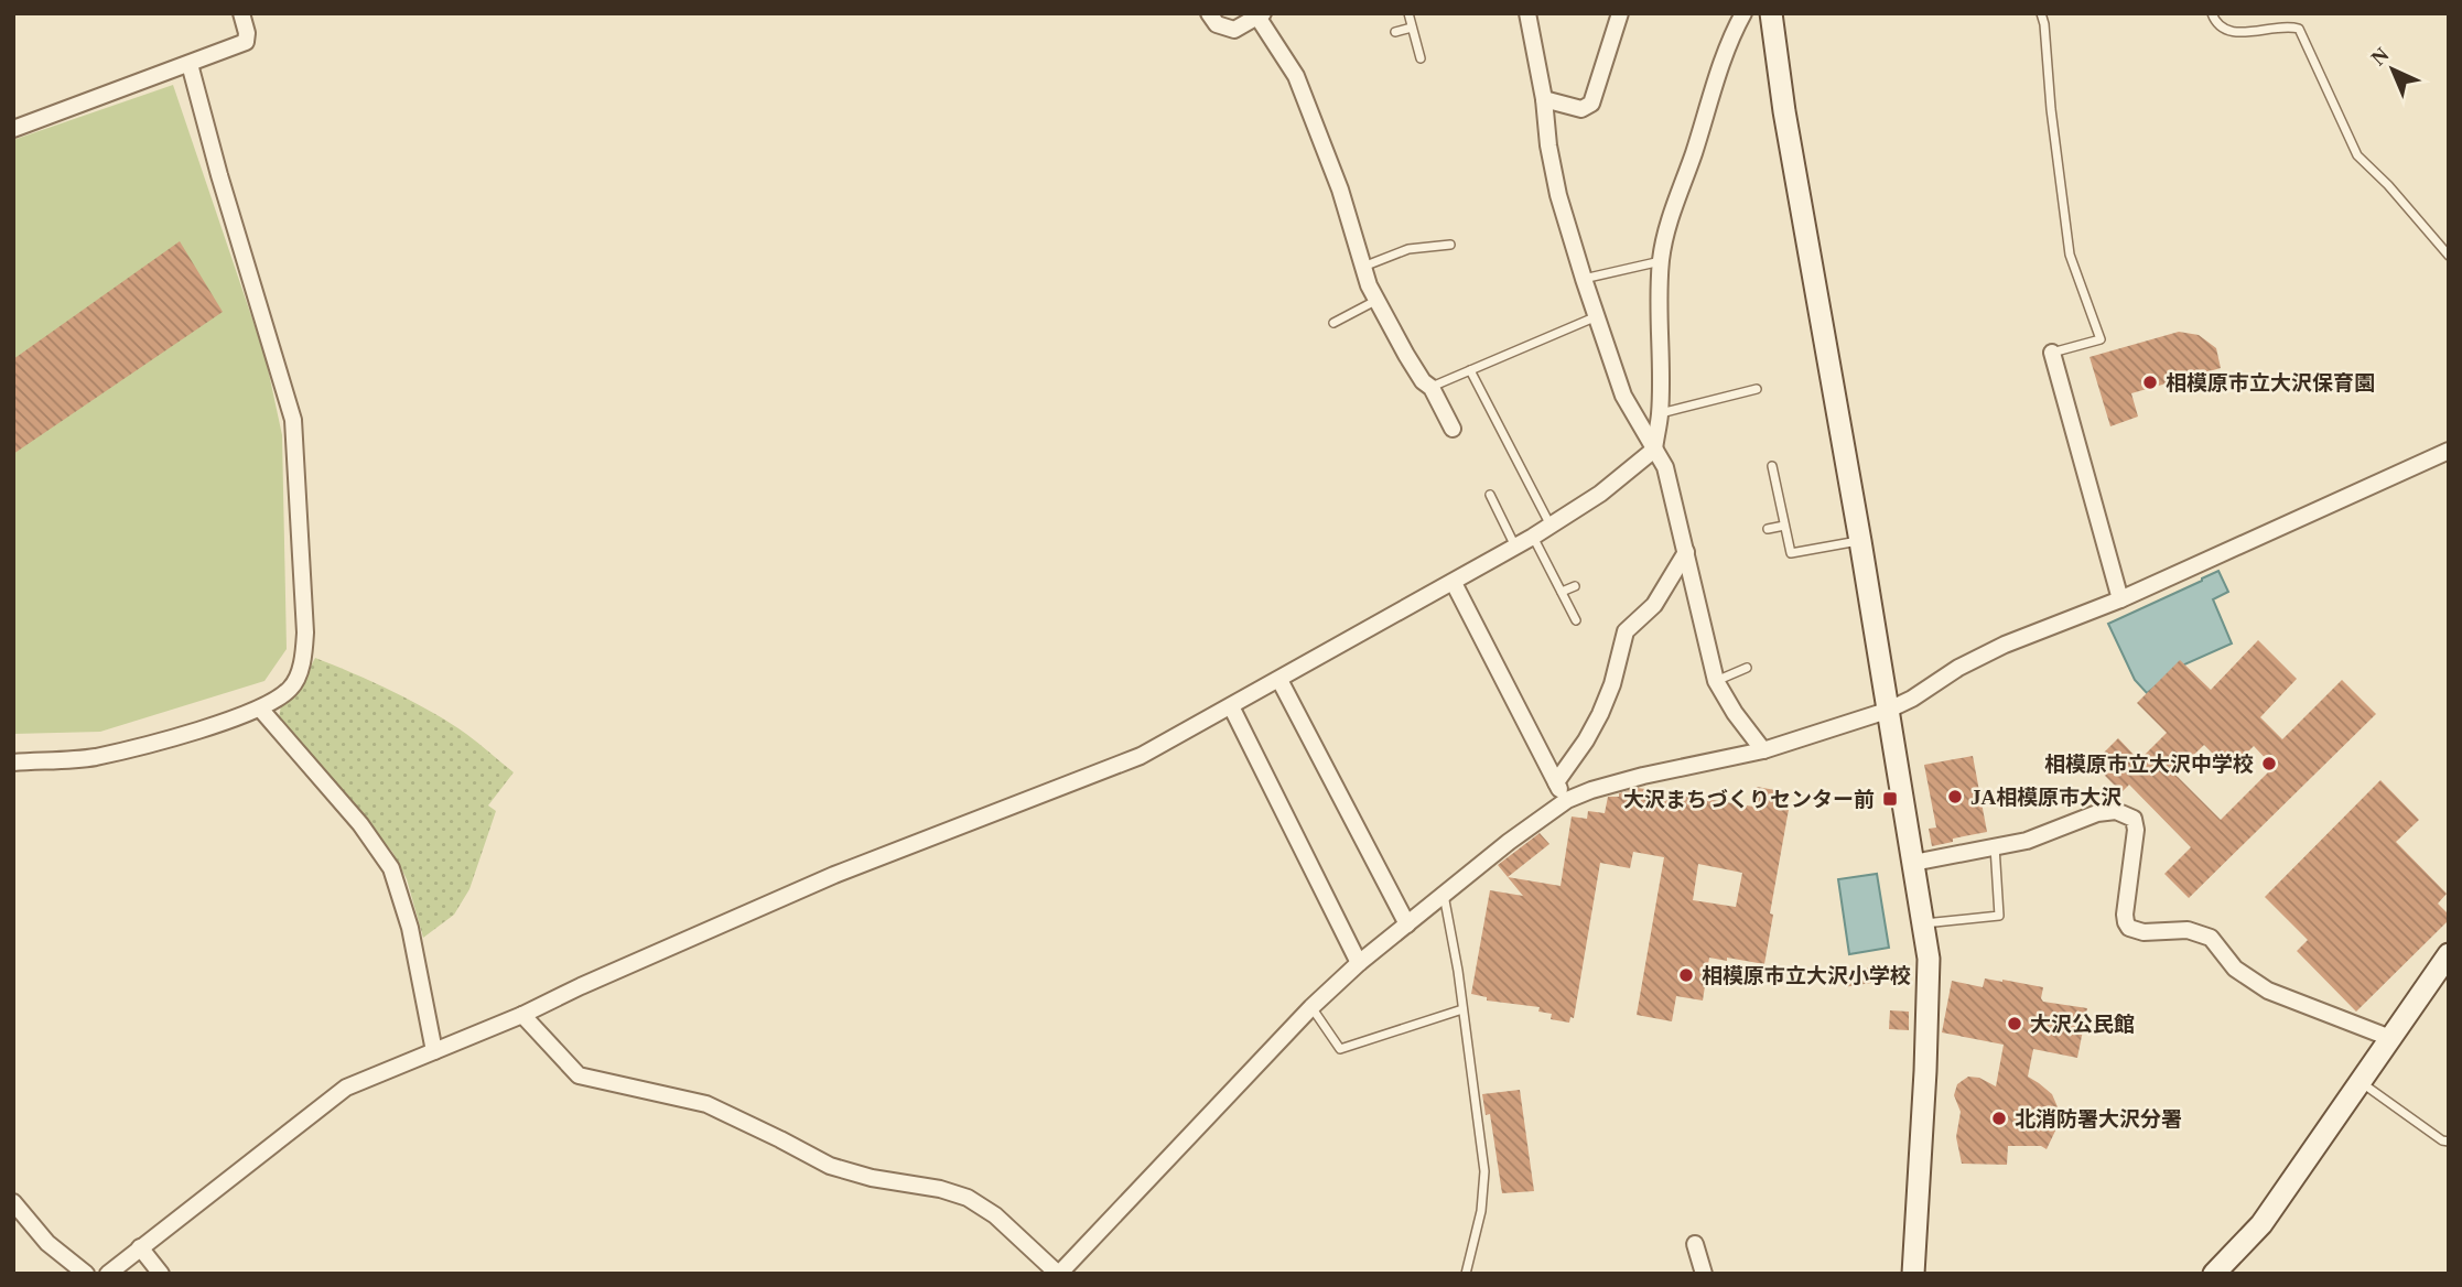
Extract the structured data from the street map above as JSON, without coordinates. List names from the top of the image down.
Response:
{
  "places": {
    "other": [
      "相模原市立大沢保育園",
      "相模原市立大沢中学校",
      "JA相模原市大沢",
      "相模原市立大沢小学校",
      "大沢公民館",
      "北消防署大沢分署"
    ],
    "transit": ["大沢まちづくりセンター前"]
  },
  "north": "top left"
}
